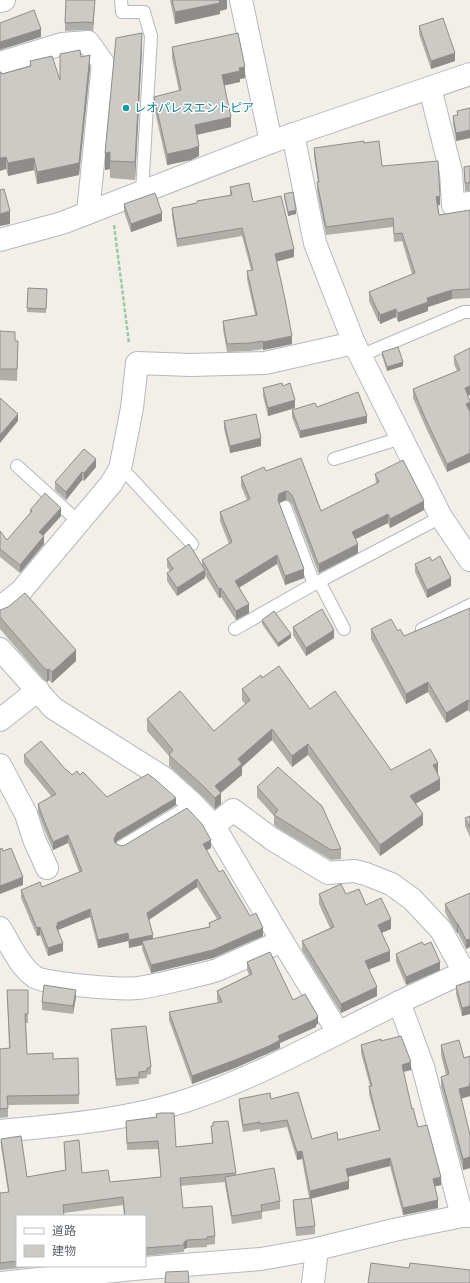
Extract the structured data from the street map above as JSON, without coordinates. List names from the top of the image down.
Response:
{
  "places": ["レオパレスエントピア"],
  "legend": ["道路", "建物"]
}
